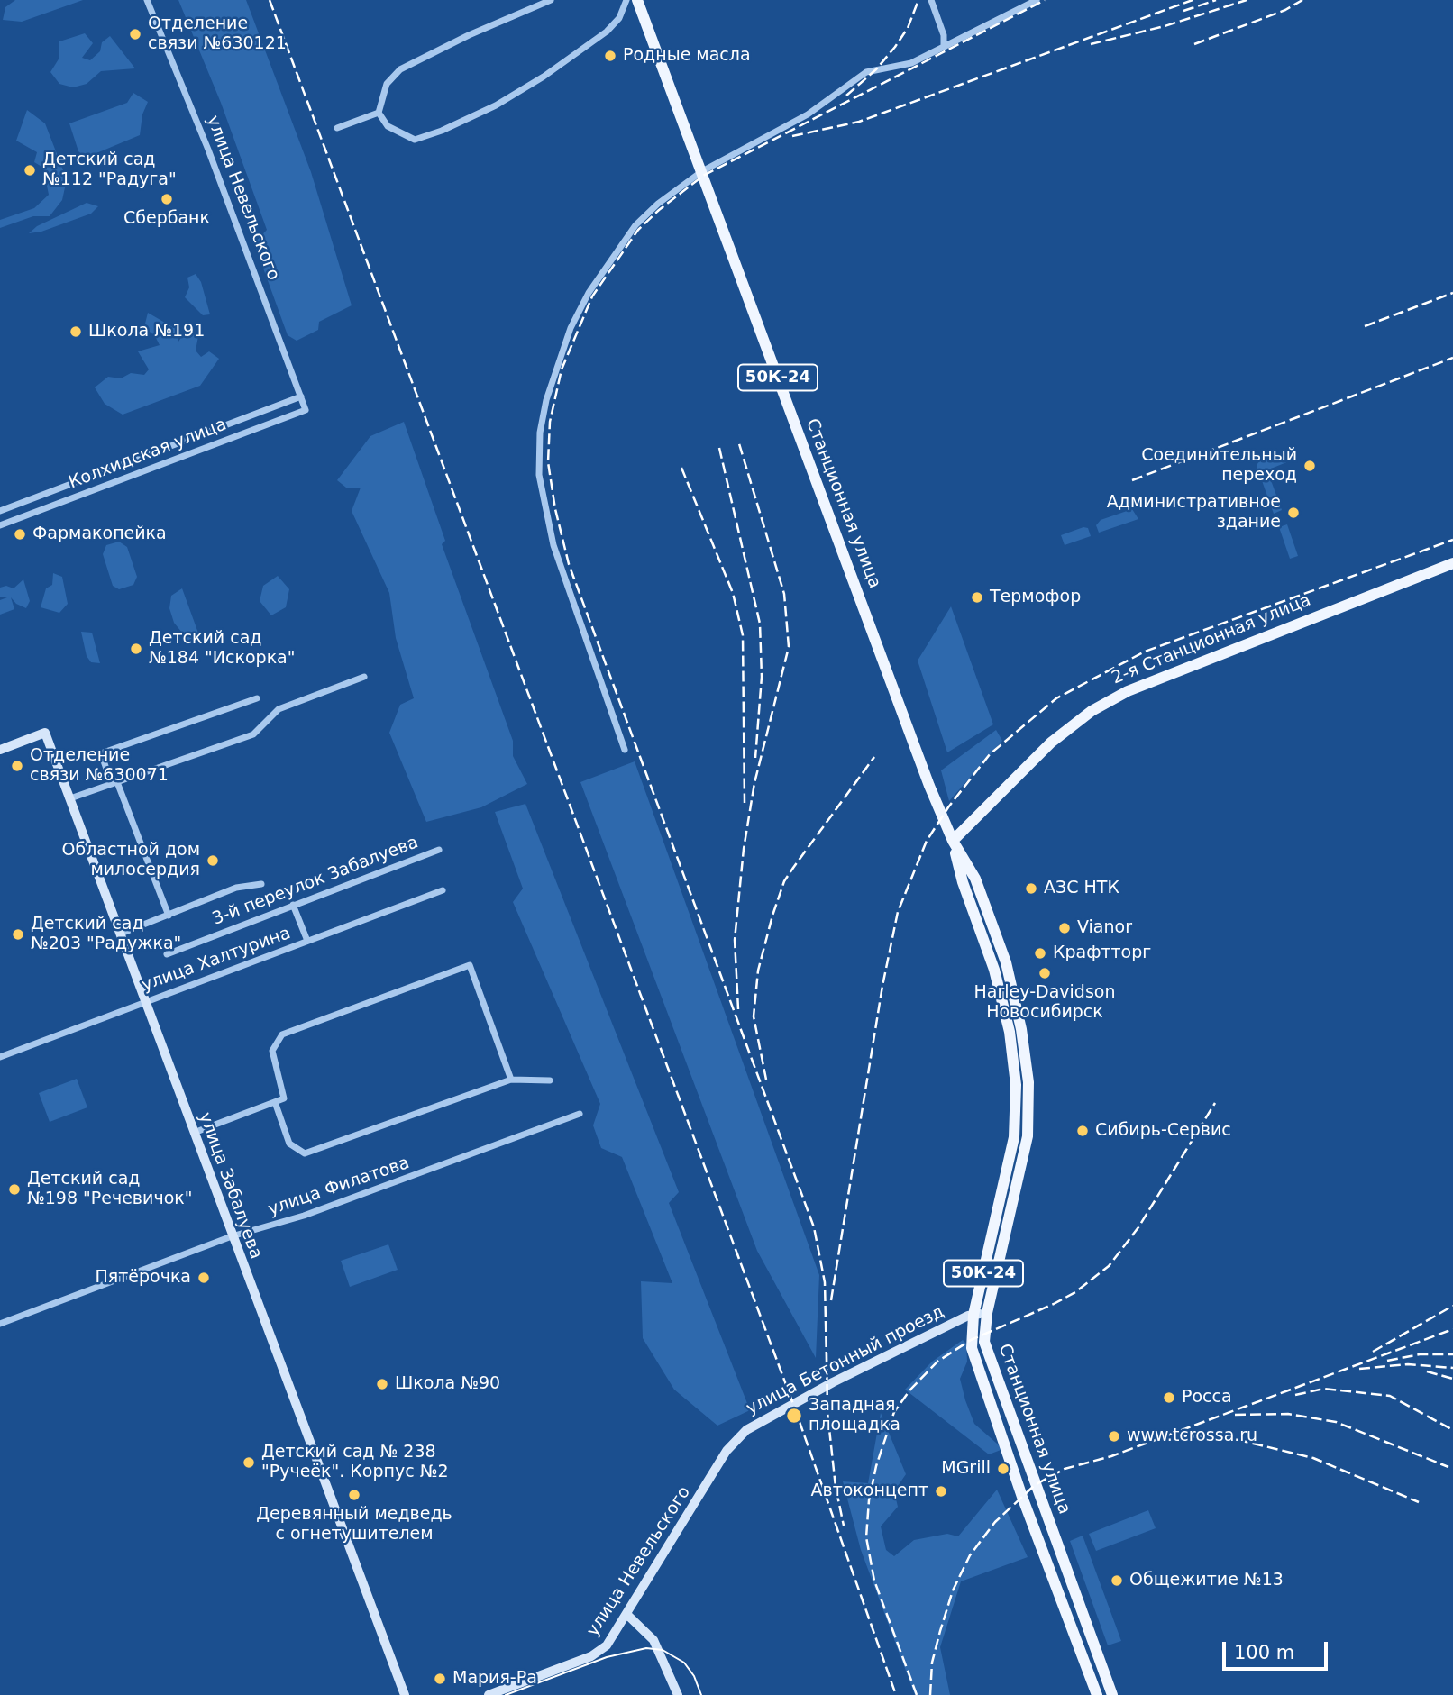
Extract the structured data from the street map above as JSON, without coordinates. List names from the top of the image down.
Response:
{
  "streets": {
    "main road": ["50К-24", "Станционная улица", "2-я Станционная улица"],
    "street": [
      "улица Невельского",
      "Колхидская улица",
      "3-й переулок Забалуева",
      "улица Халтурина",
      "улица Забалуева",
      "улица Филатова",
      "улица Бетонный проезд"
    ]
  },
  "crossings": [
    ["улица Невельского", "Колхидская улица"],
    ["улица Невельского", "улица Бетонный проезд"],
    ["Станционная улица", "2-я Станционная улица"],
    ["Станционная улица", "улица Бетонный проезд"],
    ["улица Халтурина", "улица Забалуева"],
    ["улица Забалуева", "улица Филатова"]
  ],
  "places": [
    "Отделение связи №630121",
    "Родные масла",
    "Детский сад №112 \"Радуга\"",
    "Сбербанк",
    "Школа №191",
    "Соединительный переход",
    "Административное здание",
    "Фармакопейка",
    "Термофор",
    "Детский сад №184 \"Искорка\"",
    "Отделение связи №630071",
    "Областной дом милосердия",
    "АЗС НТК",
    "Vianor",
    "Детский сад №203 \"Радужка\"",
    "Крафтторг",
    "Harley-Davidson Новосибирск",
    "Сибирь-Сервис",
    "Детский сад №198 \"Речевичок\"",
    "Пятёрочка",
    "Школа №90",
    "Росса",
    "Западная площадка",
    "www.tcrossa.ru",
    "Детский сад № 238 \"Ручеёк\". Корпус №2",
    "MGrill",
    "Автоконцепт",
    "Деревянный медведь с огнетушителем",
    "Общежитие №13",
    "Мария-Ра"
  ],
  "scale_bar": "100 m"
}
